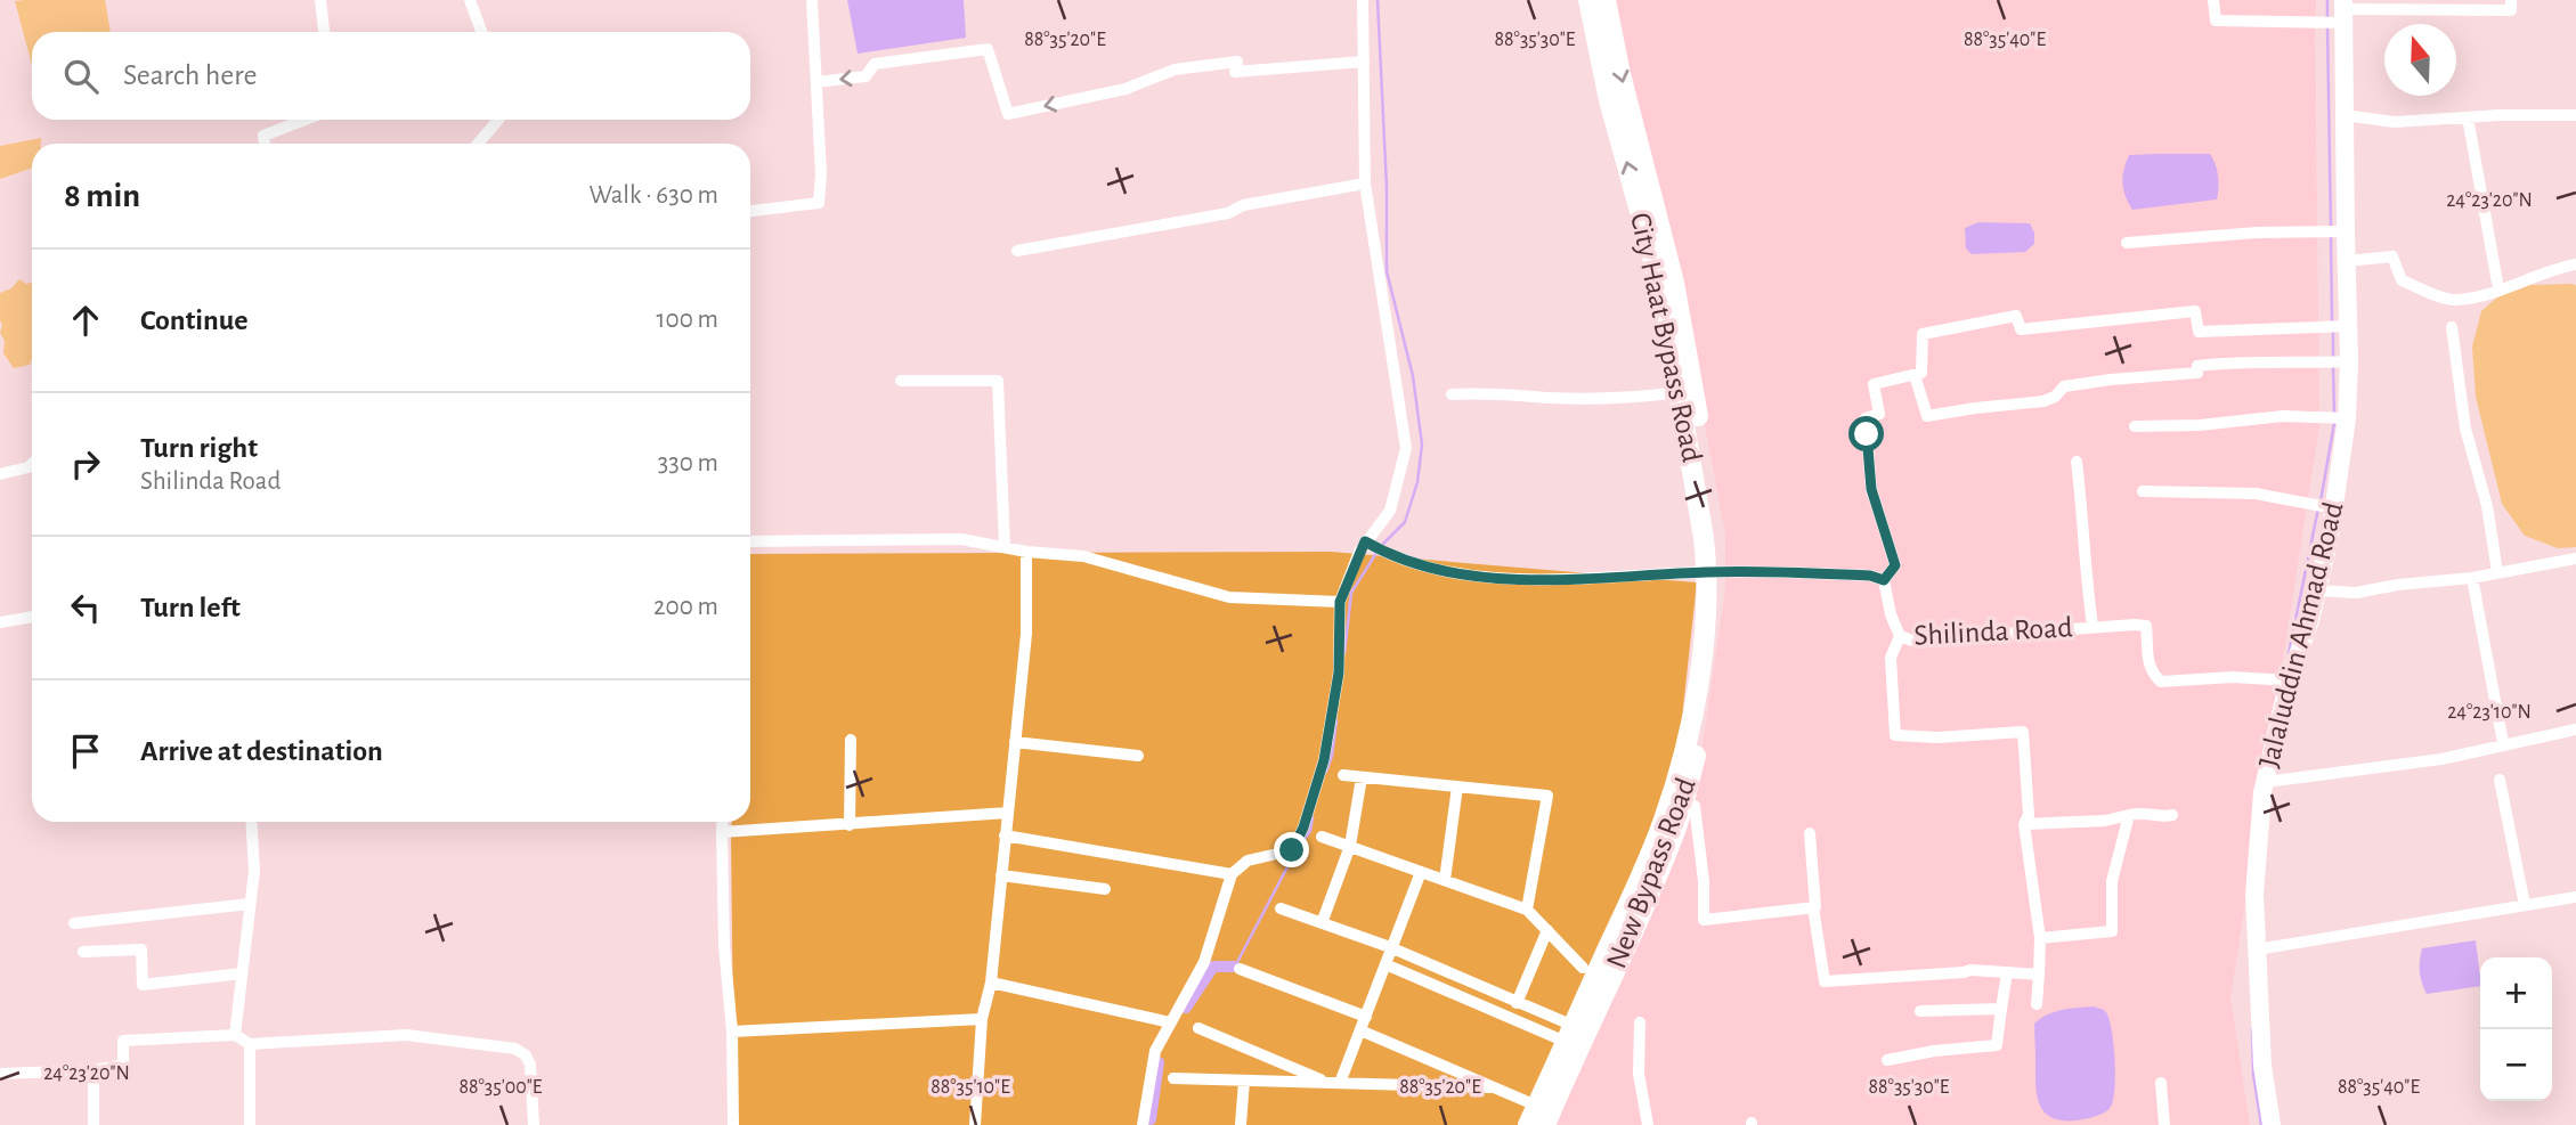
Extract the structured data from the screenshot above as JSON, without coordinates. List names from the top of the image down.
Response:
{
  "streets": {
    "main road": ["City Haat Bypass Road", "New Bypass Road"],
    "street": ["Shilinda Road", "Jalaluddin Ahmad Road"]
  },
  "crossings": [
    ["City Haat Bypass Road", "New Bypass Road"],
    ["Shilinda Road", "Jalaluddin Ahmad Road"]
  ],
  "one_way": ["New Bypass Road"],
  "north": "top",
  "page": {
    "search": "Search here",
    "heading": ["8 min", "Walk · 630 m"],
    "list": [
      ["Continue", "100 m"],
      ["Turn right", "Shilinda Road", "330 m"],
      ["Turn left", "200 m"],
      "Arrive at destination"
    ],
    "map_buttons": ["+", "−"]
  },
  "coordinates": [
    "88°35'20\"E",
    "88°35'30\"E",
    "88°35'40\"E",
    "24°23'20\"N",
    "24°23'10\"N",
    "88°35'00\"E",
    "88°35'10\"E"
  ]
}
